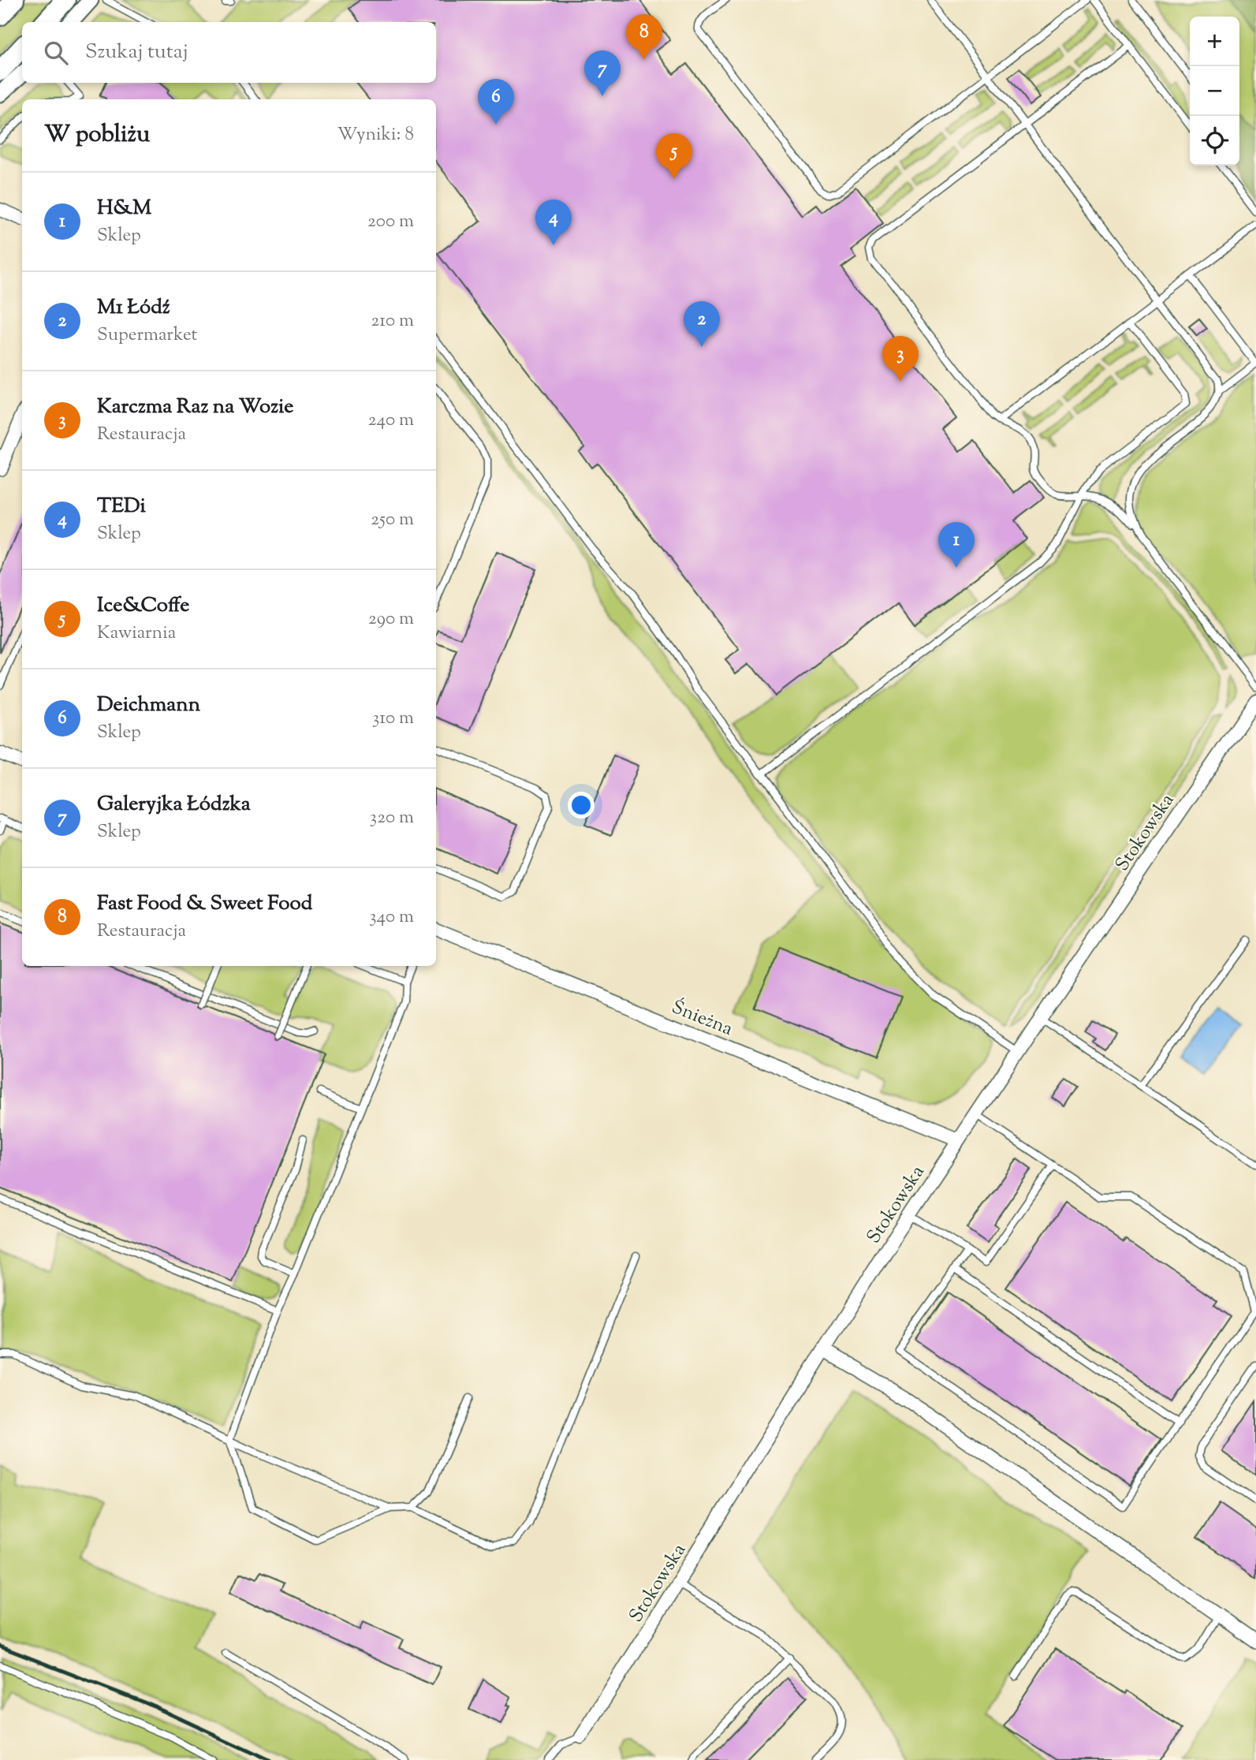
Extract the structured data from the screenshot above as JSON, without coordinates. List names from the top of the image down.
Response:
{
  "streets": {
    "street": ["Stokowska", "Śnieżna"]
  },
  "crossings": [
    ["Stokowska", "Śnieżna"]
  ],
  "page": {
    "pins": [
      "8",
      "7",
      "6",
      "5",
      "4",
      "2",
      "3",
      "1"
    ],
    "map_buttons": ["+", "−"],
    "search": "Szukaj tutaj",
    "heading": ["W pobliżu", "Wyniki: 8"],
    "list": [
      {
        "mark": "1",
        "name": "H&M",
        "note": "Sklep",
        "value": "200 m"
      },
      {
        "mark": "2",
        "name": "M1 Łódź",
        "note": "Supermarket",
        "value": "210 m"
      },
      {
        "mark": "3",
        "name": "Karczma Raz na Wozie",
        "note": "Restauracja",
        "value": "240 m"
      },
      {
        "mark": "4",
        "name": "TEDi",
        "note": "Sklep",
        "value": "250 m"
      },
      {
        "mark": "5",
        "name": "Ice&Coffe",
        "note": "Kawiarnia",
        "value": "290 m"
      },
      {
        "mark": "6",
        "name": "Deichmann",
        "note": "Sklep",
        "value": "310 m"
      },
      {
        "mark": "7",
        "name": "Galeryjka Łódzka",
        "note": "Sklep",
        "value": "320 m"
      },
      {
        "mark": "8",
        "name": "Fast Food & Sweet Food",
        "note": "Restauracja",
        "value": "340 m"
      }
    ]
  }
}
